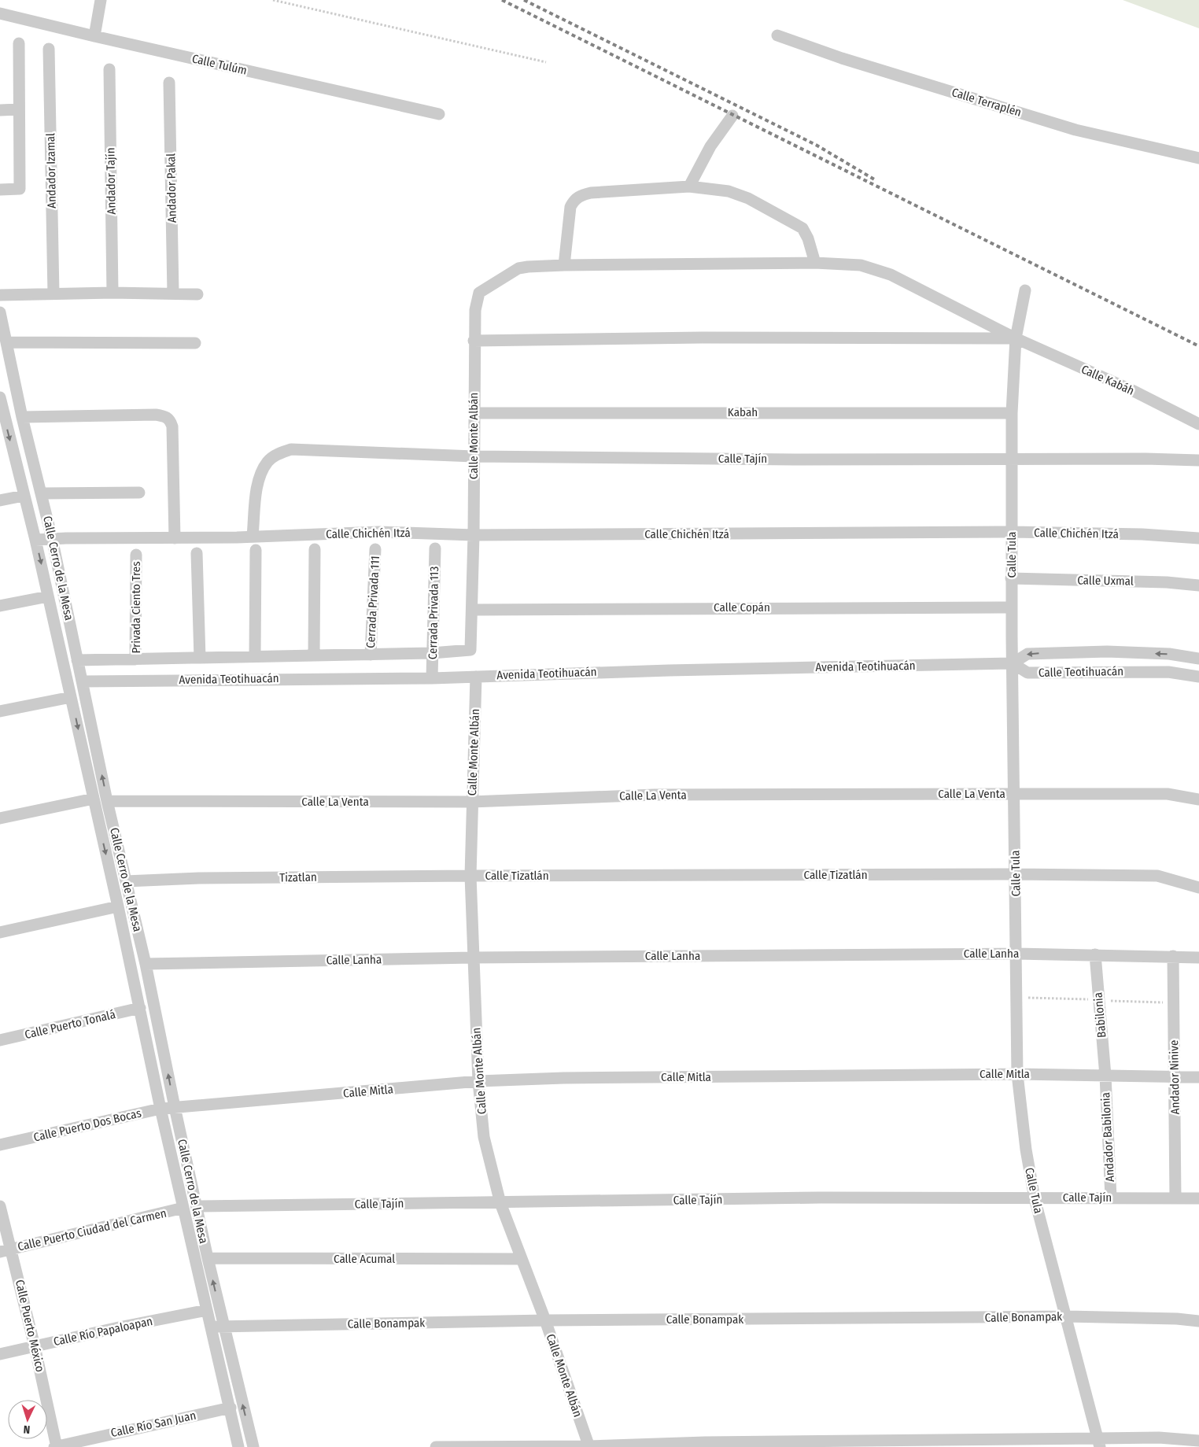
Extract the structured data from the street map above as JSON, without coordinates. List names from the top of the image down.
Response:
{
  "streets": {
    "street": [
      "Calle Tulúm",
      "Calle Terraplén",
      "Andador Izamal",
      "Andador Tajín",
      "Andador Pakal",
      "Calle Kabáh",
      "Kabah",
      "Calle Monte Albán",
      "Calle Tajín",
      "Calle Chichén Itzá",
      "Calle Tula",
      "Calle Cerro de la Mesa",
      "Calle Uxmal",
      "Cerrada Privada 111",
      "Privada Ciento Tres",
      "Calle Copán",
      "Cerrada Privada 113",
      "Avenida Teotihuacán",
      "Calle Teotihuacán",
      "Calle La Venta",
      "Calle Tizatlán",
      "Tizatlan",
      "Calle Lanha",
      "Babilonia",
      "Calle Puerto Tonalá",
      "Calle Mitla",
      "Andador Ninive",
      "Calle Puerto Dos Bocas",
      "Andador Babilonia",
      "Calle Puerto Ciudad del Carmen",
      "Calle Acumal",
      "Calle Bonampak",
      "Calle Puerto México",
      "Calle Río Papaloapan",
      "Calle Río San Juan"
    ]
  },
  "crossings": [
    ["Calle Kabáh", "Calle Monte Albán"],
    ["Calle Kabáh", "Calle Tula"],
    ["Kabah", "Calle Monte Albán"],
    ["Kabah", "Calle Tula"],
    ["Calle Monte Albán", "Calle Tajín"],
    ["Calle Monte Albán", "Calle Chichén Itzá"],
    ["Calle Monte Albán", "Calle Copán"],
    ["Calle Monte Albán", "Cerrada Privada 113"],
    ["Calle Monte Albán", "Avenida Teotihuacán"],
    ["Calle Monte Albán", "Calle La Venta"],
    ["Calle Monte Albán", "Calle Tizatlán"],
    ["Calle Monte Albán", "Tizatlan"],
    ["Calle Monte Albán", "Calle Lanha"],
    ["Calle Monte Albán", "Calle Mitla"],
    ["Calle Monte Albán", "Calle Acumal"],
    ["Calle Monte Albán", "Calle Bonampak"],
    ["Calle Tajín", "Calle Chichén Itzá"],
    ["Calle Tajín", "Calle Tula"],
    ["Calle Tajín", "Calle Cerro de la Mesa"],
    ["Calle Tajín", "Andador Ninive"],
    ["Calle Tajín", "Andador Babilonia"],
    ["Calle Chichén Itzá", "Calle Tula"],
    ["Calle Chichén Itzá", "Calle Cerro de la Mesa"],
    ["Calle Tula", "Calle Uxmal"],
    ["Calle Tula", "Calle Copán"],
    ["Calle Tula", "Avenida Teotihuacán"],
    ["Calle Tula", "Calle Teotihuacán"],
    ["Calle Tula", "Calle La Venta"],
    ["Calle Tula", "Calle Tizatlán"],
    ["Calle Tula", "Calle Lanha"],
    ["Calle Tula", "Calle Mitla"],
    ["Calle Tula", "Calle Bonampak"],
    ["Calle Cerro de la Mesa", "Avenida Teotihuacán"],
    ["Calle Cerro de la Mesa", "Calle La Venta"],
    ["Calle Cerro de la Mesa", "Tizatlan"],
    ["Calle Cerro de la Mesa", "Calle Lanha"],
    ["Calle Cerro de la Mesa", "Calle Puerto Tonalá"],
    ["Calle Cerro de la Mesa", "Calle Mitla"],
    ["Calle Cerro de la Mesa", "Calle Puerto Dos Bocas"],
    ["Calle Cerro de la Mesa", "Calle Puerto Ciudad del Carmen"],
    ["Calle Cerro de la Mesa", "Calle Acumal"],
    ["Calle Cerro de la Mesa", "Calle Bonampak"],
    ["Calle Cerro de la Mesa", "Calle Río Papaloapan"],
    ["Calle Cerro de la Mesa", "Calle Río San Juan"],
    ["Cerrada Privada 113", "Avenida Teotihuacán"],
    ["Avenida Teotihuacán", "Calle Teotihuacán"],
    ["Calle Tizatlán", "Tizatlan"],
    ["Calle Lanha", "Babilonia"],
    ["Calle Lanha", "Andador Ninive"],
    ["Babilonia", "Calle Mitla"],
    ["Babilonia", "Andador Babilonia"],
    ["Calle Mitla", "Andador Ninive"],
    ["Calle Mitla", "Calle Puerto Dos Bocas"],
    ["Calle Mitla", "Andador Babilonia"],
    ["Calle Puerto Ciudad del Carmen", "Calle Puerto México"],
    ["Calle Puerto México", "Calle Río Papaloapan"],
    ["Calle Puerto México", "Calle Río San Juan"]
  ],
  "north": "bottom"
}
